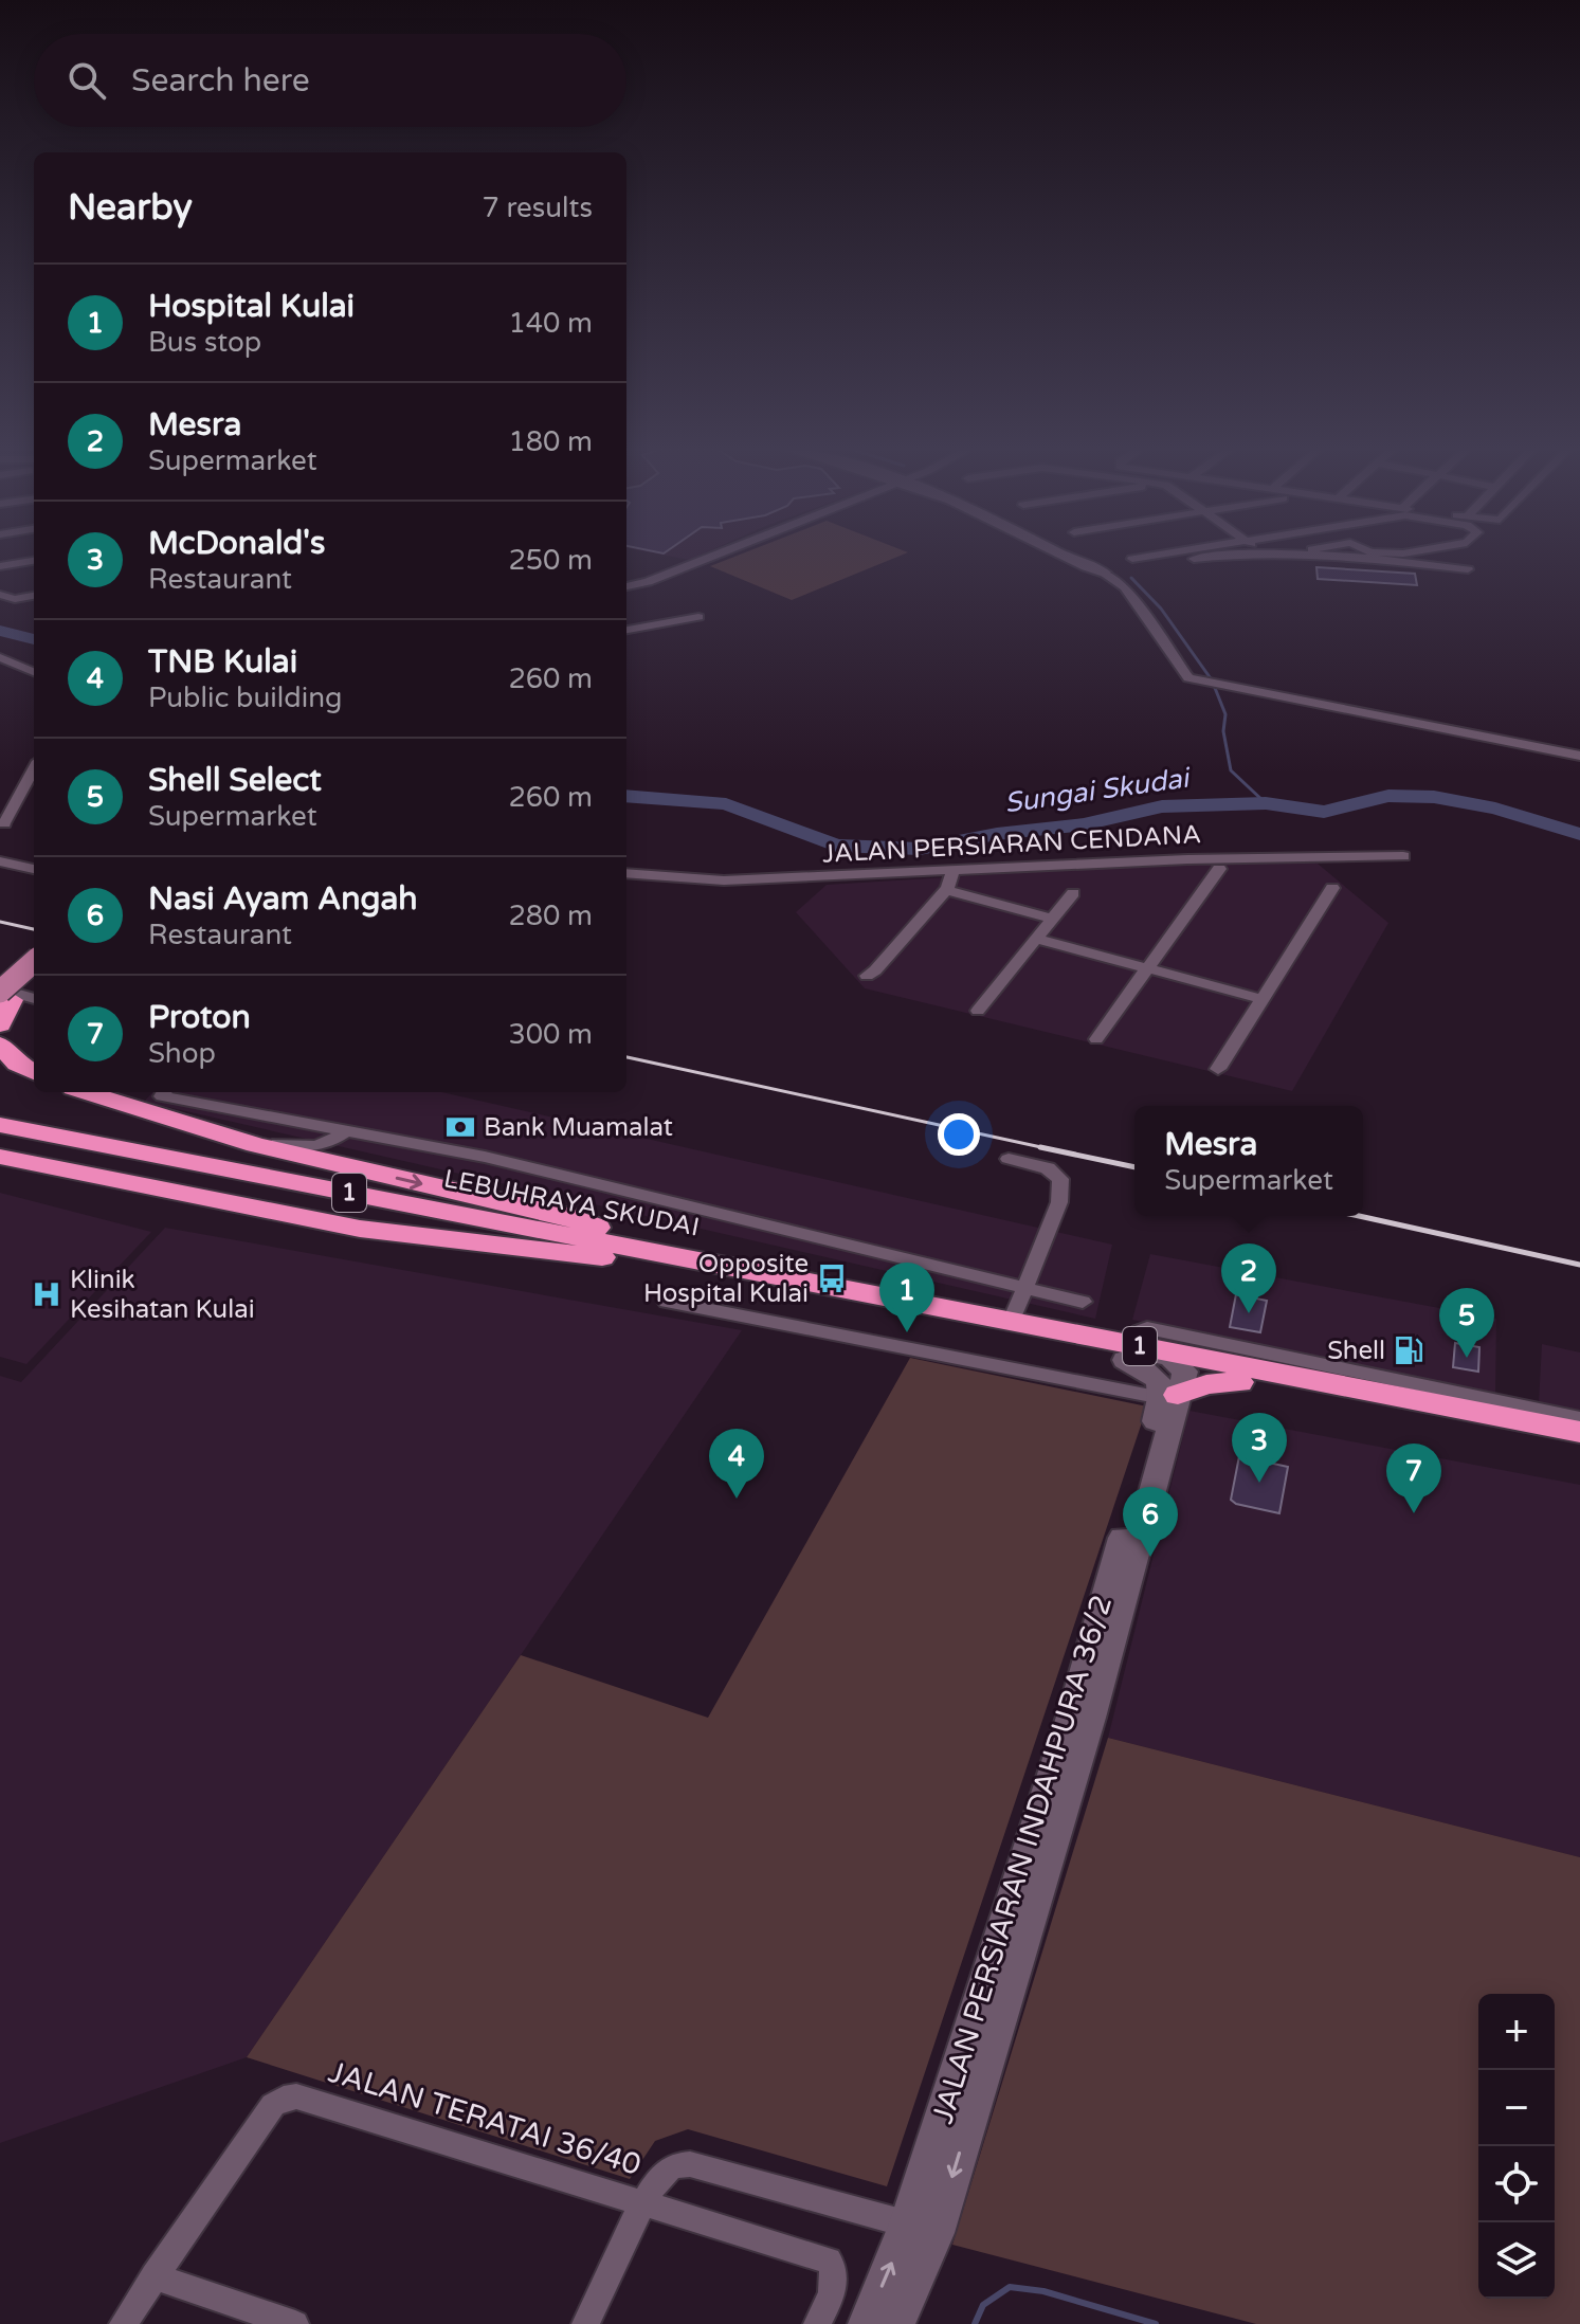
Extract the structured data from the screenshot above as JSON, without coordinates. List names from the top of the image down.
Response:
{
  "streets": {
    "highway": ["1", "LEBUHRAYA SKUDAI"],
    "street": ["JALAN PERSIARAN CENDANA", "JALAN PERSIARAN INDAHPURA 36/2", "JALAN TERATAI 36/40"]
  },
  "crossings": [
    ["1", "LEBUHRAYA SKUDAI"],
    ["LEBUHRAYA SKUDAI", "JALAN PERSIARAN INDAHPURA 36/2"]
  ],
  "water": ["Sungai Skudai"],
  "places": {
    "bank": ["Bank Muamalat"],
    "bus stop": ["Opposite Hospital Kulai"],
    "hospital": ["Klinik Kesihatan Kulai"],
    "fuel station": ["Shell"]
  },
  "page": {
    "search": "Search here",
    "heading": ["Nearby", "7 results"],
    "list": [
      {
        "mark": "1",
        "name": "Hospital Kulai",
        "note": "Bus stop",
        "value": "140 m"
      },
      {
        "mark": "2",
        "name": "Mesra",
        "note": "Supermarket",
        "value": "180 m"
      },
      {
        "mark": "3",
        "name": "McDonald's",
        "note": "Restaurant",
        "value": "250 m"
      },
      {
        "mark": "4",
        "name": "TNB Kulai",
        "note": "Public building",
        "value": "260 m"
      },
      {
        "mark": "5",
        "name": "Shell Select",
        "note": "Supermarket",
        "value": "260 m"
      },
      {
        "mark": "6",
        "name": "Nasi Ayam Angah",
        "note": "Restaurant",
        "value": "280 m"
      },
      {
        "mark": "7",
        "name": "Proton",
        "note": "Shop",
        "value": "300 m"
      }
    ],
    "popup": ["Mesra", "Supermarket"],
    "pins": [
      "2",
      "1",
      "5",
      "3",
      "4",
      "7",
      "6"
    ],
    "map_buttons": ["+", "−"]
  }
}
